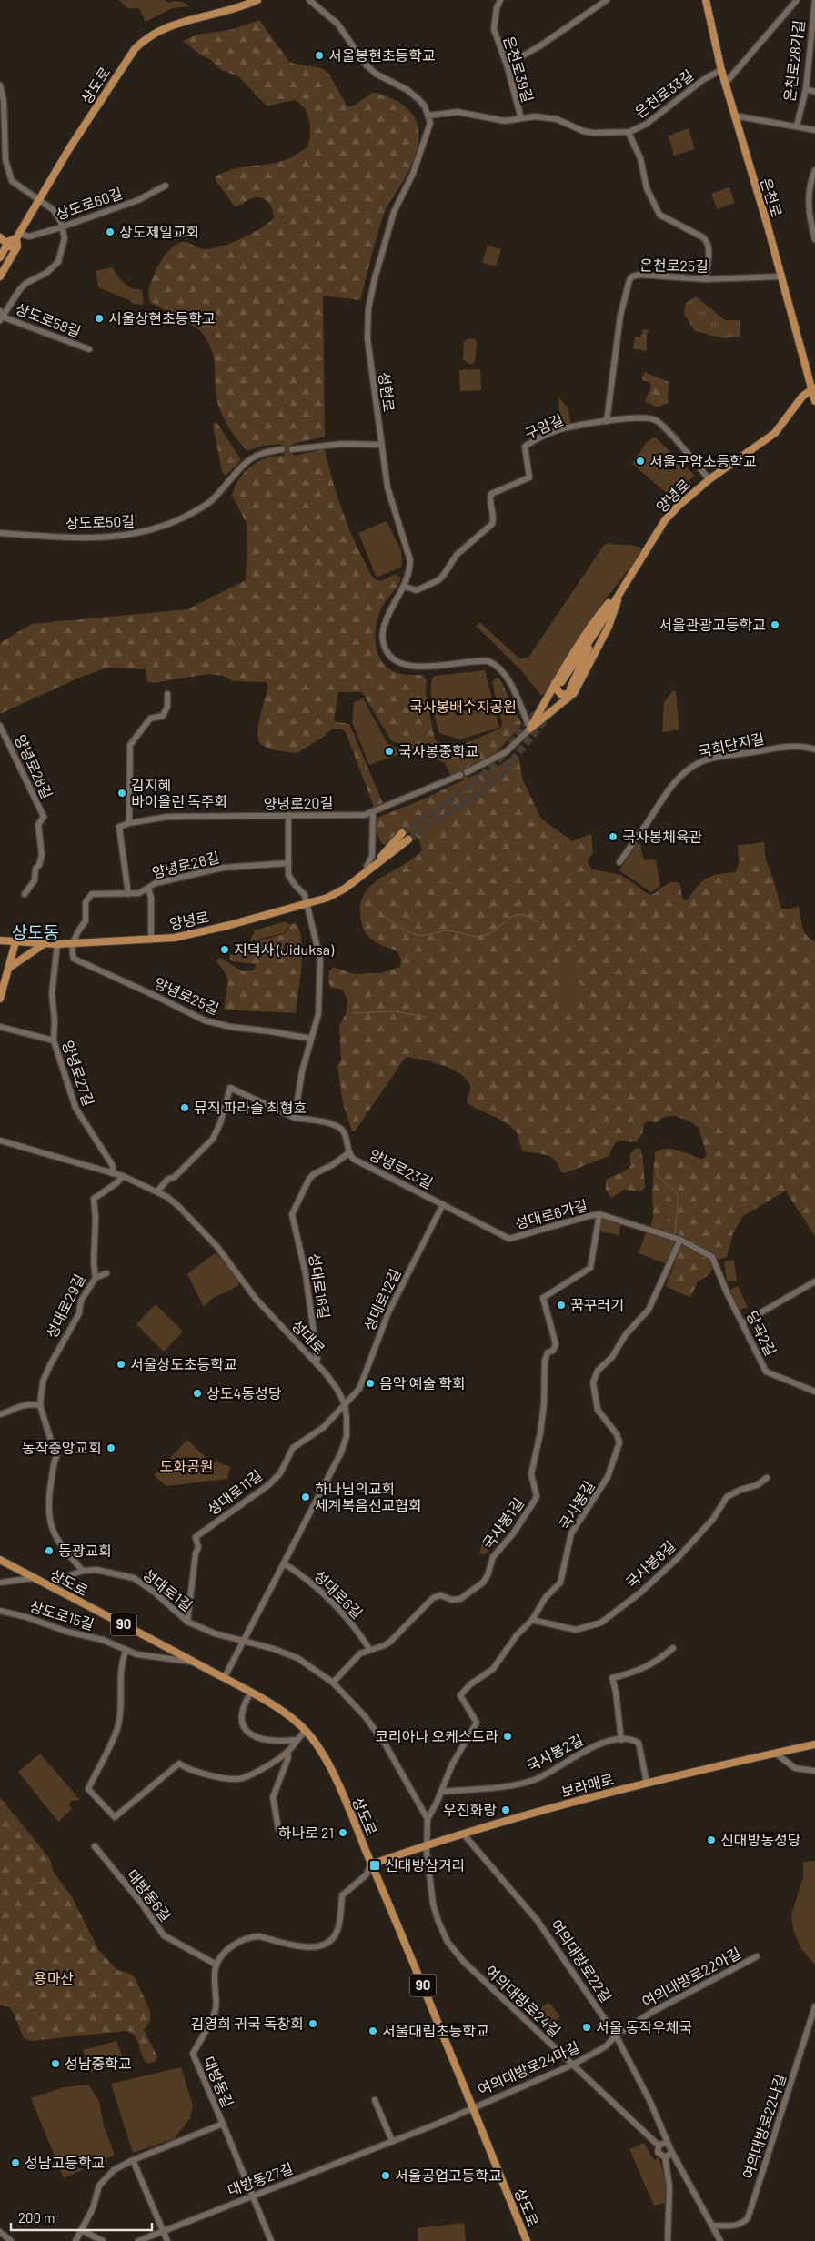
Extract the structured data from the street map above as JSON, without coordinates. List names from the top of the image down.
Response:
{
  "streets": {
    "main road": [
      "상도로",
      "은천로",
      "양녕로",
      "90",
      "보라매로"
    ],
    "street": [
      "은천로28가길",
      "은천로39길",
      "은천로33길",
      "상도로60길",
      "은천로25길",
      "상도로58길",
      "성현로",
      "구암길",
      "상도로50길",
      "국회단지길",
      "양녕로28길",
      "양녕로20길",
      "양녕로26길",
      "양녕로25길",
      "양녕로27길",
      "양녕로23길",
      "성대로6가길",
      "성대로16길",
      "성대로12길",
      "성대로29길",
      "당곡2길",
      "성대로",
      "성대로11길",
      "국사봉길",
      "국사봉1길",
      "국사봉8길",
      "성대로1길",
      "성대로6길",
      "상도로15길",
      "국사봉2길",
      "대방동6길",
      "여의대방로22길",
      "여의대방로22아길",
      "여의대방로24길",
      "여의대방로24마길",
      "대방동길",
      "여의대방로22나길",
      "대방동27길"
    ]
  },
  "crossings": [
    ["은천로39길", "은천로33길"],
    ["상도로", "상도로60길"],
    ["상도로", "성대로"],
    ["상도로", "성대로1길"],
    ["상도로", "상도로15길"],
    ["상도로", "보라매로"],
    ["상도로", "여의대방로24마길"],
    ["상도로", "대방동27길"],
    ["은천로33길", "은천로"],
    ["은천로", "은천로25길"],
    ["은천로", "양녕로"],
    ["은천로25길", "구암길"],
    ["성현로", "구암길"],
    ["구암길", "양녕로"],
    ["양녕로", "양녕로26길"],
    ["양녕로", "양녕로25길"],
    ["양녕로", "양녕로27길"],
    ["양녕로26길", "양녕로25길"],
    ["양녕로27길", "성대로"],
    ["양녕로23길", "성대로6가길"],
    ["양녕로23길", "성대로16길"],
    ["양녕로23길", "성대로12길"],
    ["양녕로23길", "성대로"],
    ["성대로6가길", "국사봉1길"],
    ["성대로16길", "성대로"],
    ["성대로12길", "성대로"],
    ["성대로12길", "성대로11길"],
    ["성대로29길", "성대로"],
    ["성대로29길", "성대로1길"],
    ["당곡2길", "국사봉길"],
    ["성대로", "성대로11길"],
    ["성대로", "성대로1길"],
    ["성대로", "성대로6길"],
    ["성대로11길", "성대로1길"],
    ["국사봉길", "국사봉8길"],
    ["국사봉길", "국사봉2길"],
    ["국사봉길", "보라매로"],
    ["국사봉길", "여의대방로24길"],
    ["국사봉1길", "성대로1길"],
    ["국사봉1길", "성대로6길"],
    ["보라매로", "여의대방로22길"],
    ["보라매로", "여의대방로24길"],
    ["대방동6길", "대방동길"],
    ["여의대방로22길", "여의대방로22아길"],
    ["여의대방로22길", "여의대방로24길"],
    ["여의대방로22길", "여의대방로24마길"],
    ["여의대방로22아길", "여의대방로24마길"],
    ["여의대방로24길", "여의대방로24마길"],
    ["여의대방로24마길", "대방동27길"]
  ],
  "districts": ["상도동"],
  "parks": ["국사봉배수지공원", "도화공원", "용마산"],
  "places": {
    "other": [
      "서울봉현초등학교",
      "상도제일교회",
      "서울상현초등학교",
      "서울구암초등학교",
      "서울관광고등학교",
      "국사봉중학교",
      "김지혜 바이올린 독주회",
      "국사봉체육관",
      "지덕사 (Jiduksa)",
      "뮤직 파라솔 최형호",
      "꿈꾸러기",
      "서울상도초등학교",
      "음악 예술 학회",
      "상도4동성당",
      "동작중앙교회",
      "하나님의교회 세계복음선교협회",
      "동광교회",
      "코리아나 오케스트라",
      "우진화랑",
      "하나로 21",
      "신대방동성당",
      "김영희 귀국 독창회",
      "서울 동작우체국",
      "서울대림초등학교",
      "성남중학교",
      "성남고등학교",
      "서울공업고등학교"
    ],
    "transit": ["신대방삼거리"]
  },
  "scale_bar": "200 m"
}
